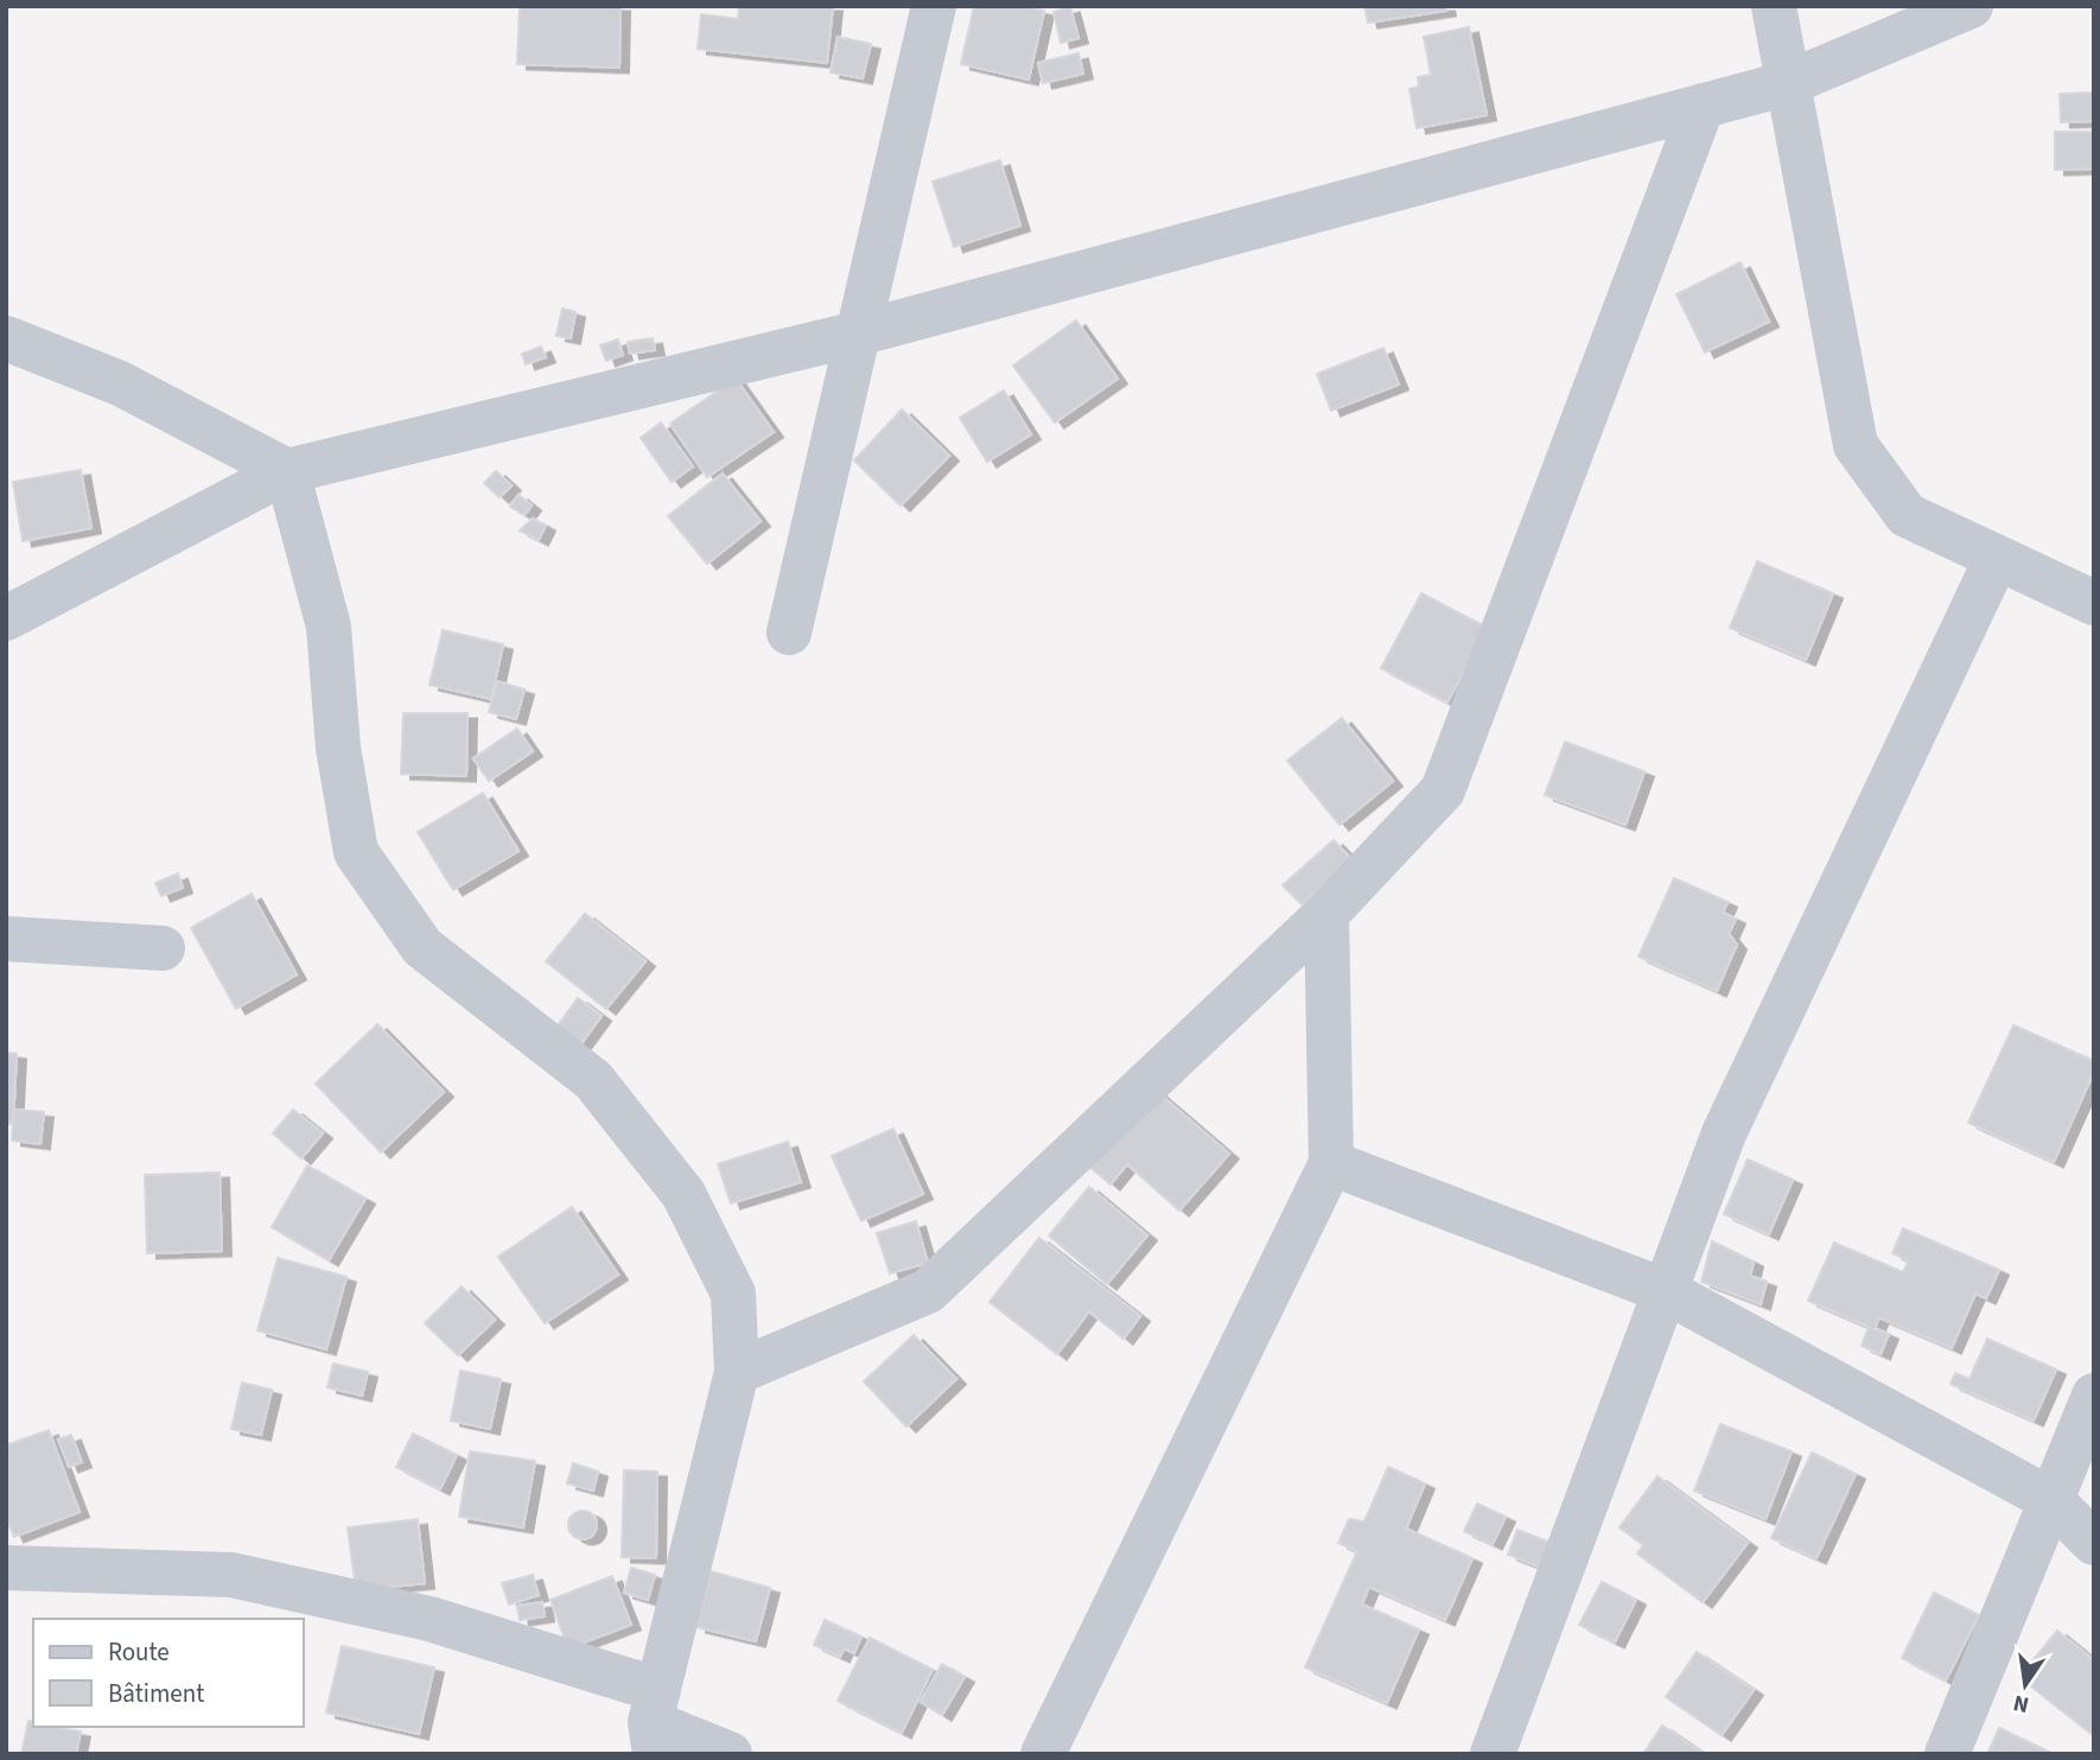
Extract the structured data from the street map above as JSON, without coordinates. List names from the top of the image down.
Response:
{
  "legend": ["Route", "Bâtiment"],
  "north": "bottom"
}
